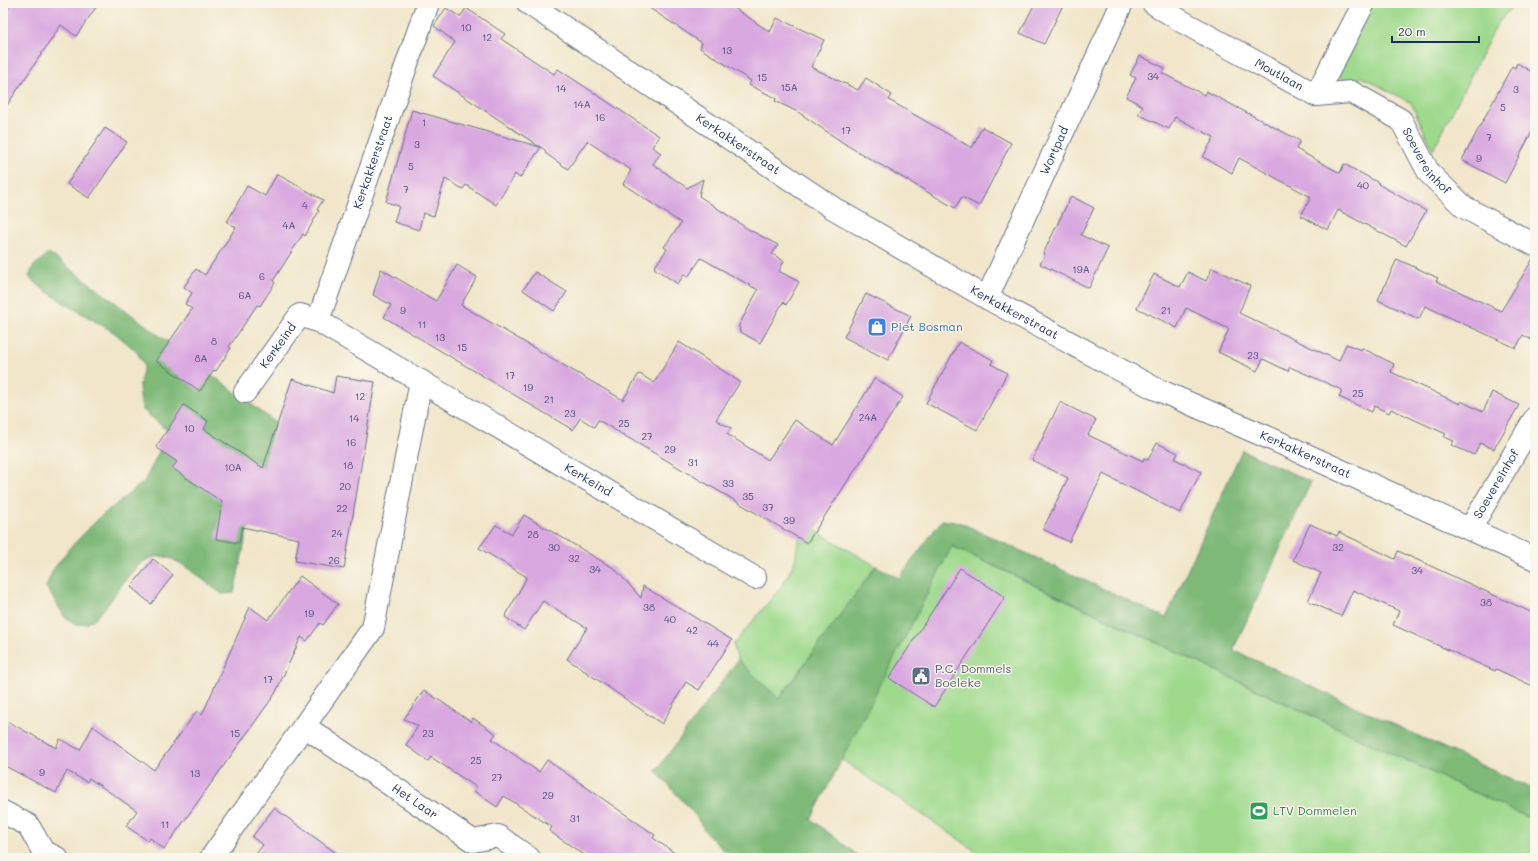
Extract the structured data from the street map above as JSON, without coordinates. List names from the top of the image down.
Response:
{
  "streets": {
    "street": [
      "Moutlaan",
      "Kerkakkerstraat",
      "Wortpad",
      "Soevereinhof",
      "Kerkeind",
      "Het Laar"
    ]
  },
  "crossings": [
    ["Moutlaan", "Soevereinhof"],
    ["Kerkakkerstraat", "Wortpad"],
    ["Kerkakkerstraat", "Soevereinhof"],
    ["Kerkakkerstraat", "Kerkeind"]
  ],
  "places": {
    "shop": ["Piet Bosman"],
    "public building": ["P.C. Dommels Boeleke"],
    "sports": ["LTV Dommelen"]
  },
  "house_numbers": [
    "10",
    "12",
    "13",
    "34",
    "15",
    "15A",
    "14",
    "3",
    "14A",
    "5",
    "16",
    "1",
    "17",
    "7",
    "3",
    "9",
    "5",
    "40",
    "7",
    "4",
    "4A",
    "19A",
    "6",
    "6A",
    "9",
    "21",
    "11",
    "13",
    "8",
    "15",
    "23",
    "8A",
    "17",
    "19",
    "25",
    "12",
    "21",
    "23",
    "24A",
    "14",
    "25",
    "10",
    "27",
    "16",
    "29",
    "31",
    "18",
    "10A",
    "33",
    "20",
    "35",
    "37",
    "22",
    "39",
    "24",
    "28",
    "30",
    "32",
    "32",
    "26",
    "34",
    "34",
    "38",
    "38",
    "19",
    "40",
    "42",
    "44",
    "17",
    "15",
    "23",
    "25",
    "9",
    "13",
    "27",
    "29",
    "31",
    "11"
  ],
  "scale_bar": "20 m"
}
